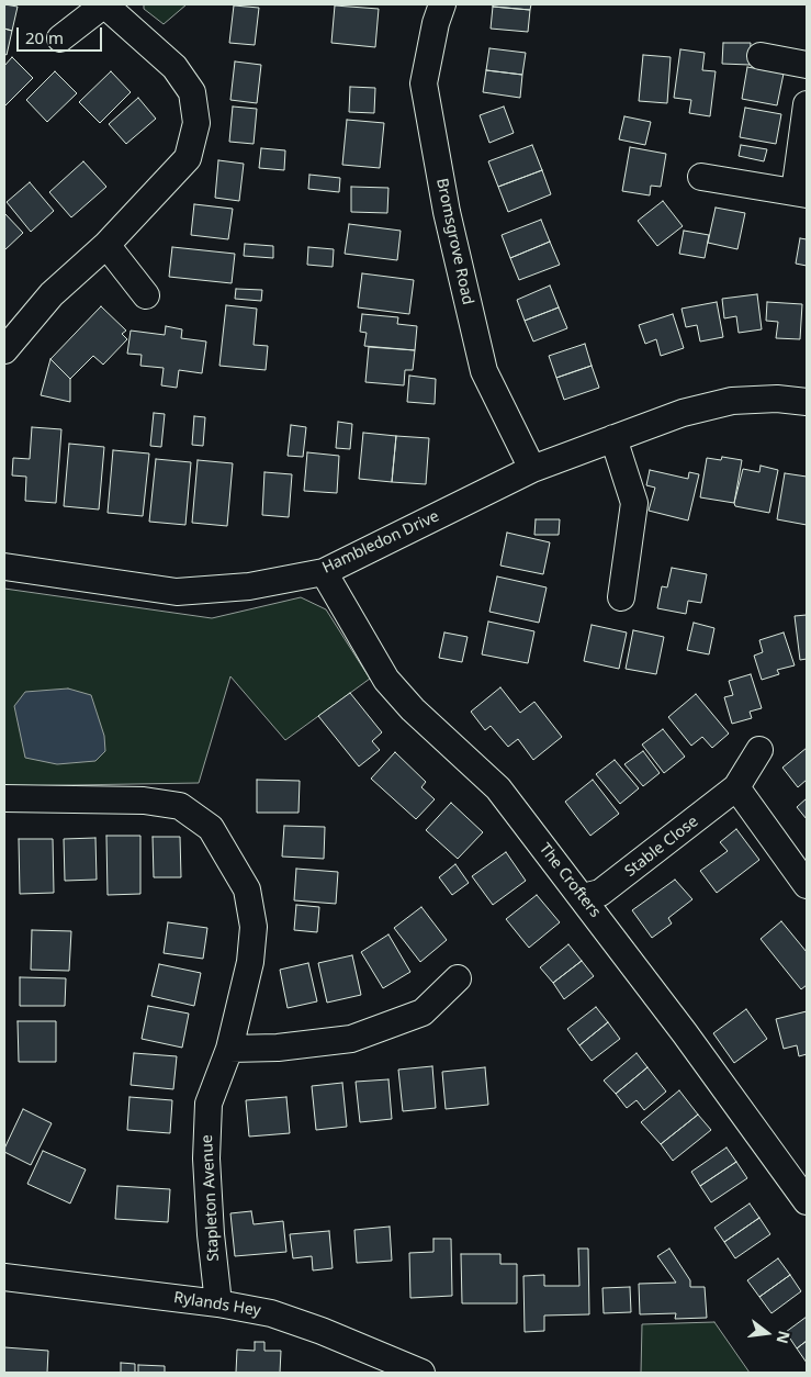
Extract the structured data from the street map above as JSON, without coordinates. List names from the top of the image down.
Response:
{
  "streets": {
    "street": [
      "Bromsgrove Road",
      "Hambledon Drive",
      "Stable Close",
      "The Crofters",
      "Stapleton Avenue",
      "Rylands Hey"
    ]
  },
  "crossings": [
    ["Bromsgrove Road", "Hambledon Drive"],
    ["Hambledon Drive", "The Crofters"],
    ["Stable Close", "The Crofters"],
    ["Stapleton Avenue", "Rylands Hey"]
  ],
  "scale_bar": "20 m",
  "north": "right"
}
